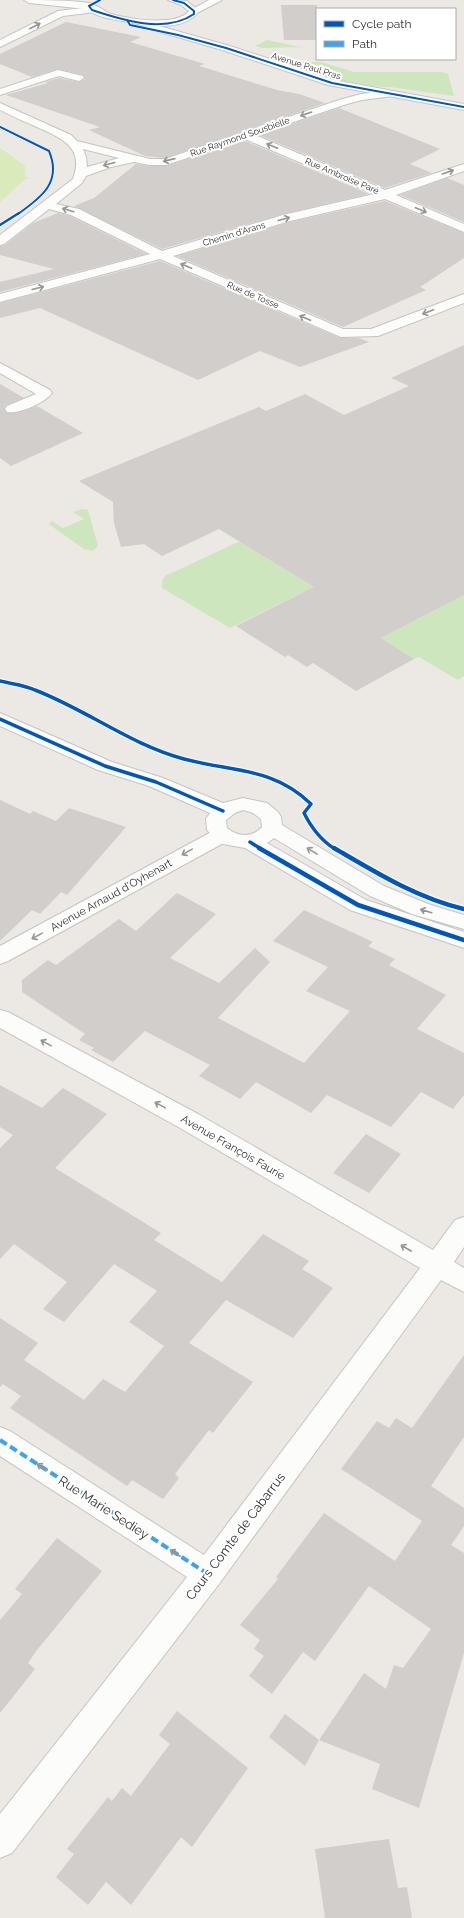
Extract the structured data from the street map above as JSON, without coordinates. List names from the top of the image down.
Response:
{
  "streets": {
    "street": [
      "Avenue Paul Pras",
      "Rue Raymond Sousbielle",
      "Rue Ambroise Paré",
      "Chemin d'Arans",
      "Rue de Tosse",
      "Avenue Arnaud d'Oyhenart",
      "Avenue François Faurie",
      "Rue Marie Sediey",
      "Cours Comte de Cabarrus"
    ]
  },
  "crossings": [
    ["Avenue Paul Pras", "Rue Raymond Sousbielle"],
    ["Rue Raymond Sousbielle", "Rue Ambroise Paré"],
    ["Rue Ambroise Paré", "Chemin d'Arans"],
    ["Chemin d'Arans", "Rue de Tosse"],
    ["Avenue François Faurie", "Cours Comte de Cabarrus"],
    ["Rue Marie Sediey", "Cours Comte de Cabarrus"]
  ],
  "one_way": [
    "Chemin d'Arans",
    "Rue de Tosse",
    "Avenue Arnaud d'Oyhenart",
    "Avenue François Faurie",
    "Rue Marie Sediey"
  ],
  "legend": ["Cycle path", "Path"]
}
